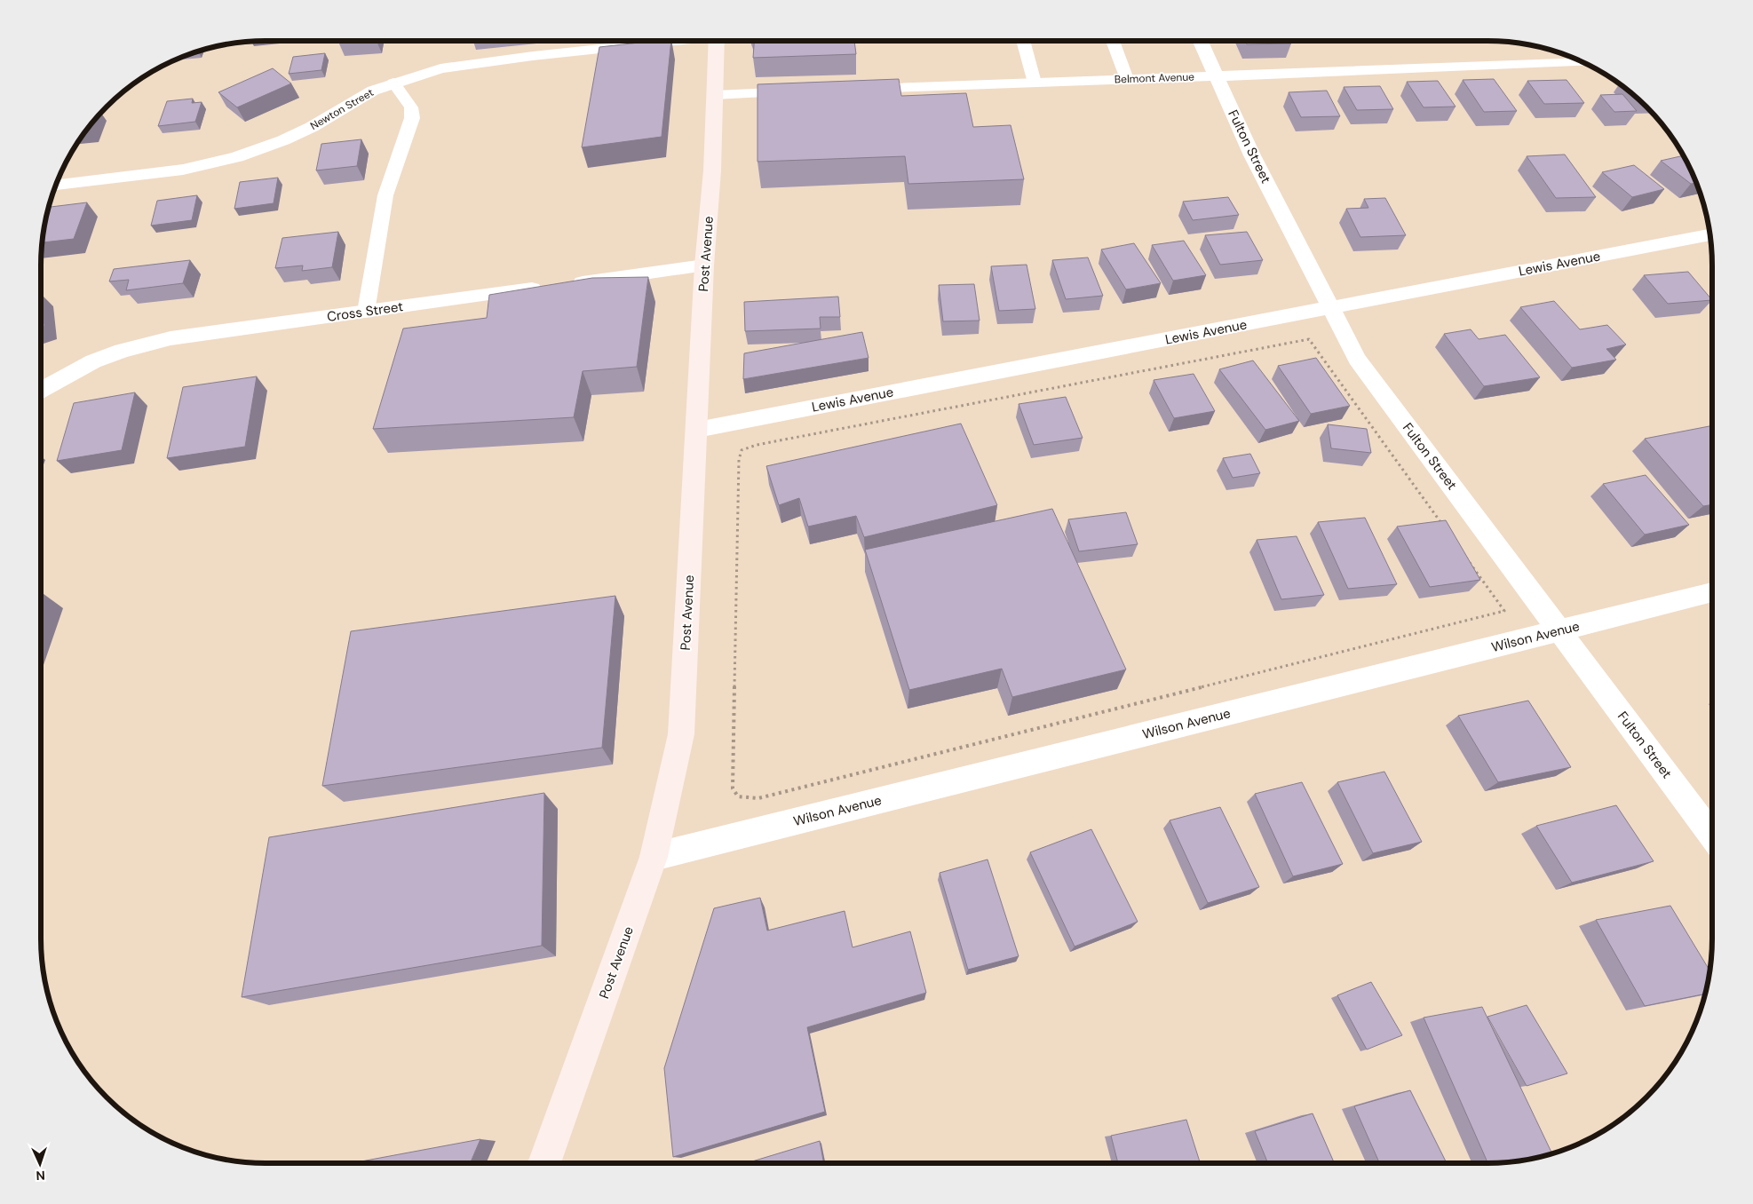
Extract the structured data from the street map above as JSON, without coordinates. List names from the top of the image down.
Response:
{
  "streets": {
    "main road": ["Post Avenue"],
    "street": [
      "Belmont Avenue",
      "Newton Street",
      "Fulton Street",
      "Lewis Avenue",
      "Cross Street",
      "Wilson Avenue"
    ]
  },
  "crossings": [
    ["Belmont Avenue", "Fulton Street"],
    ["Fulton Street", "Lewis Avenue"],
    ["Fulton Street", "Wilson Avenue"],
    ["Post Avenue", "Lewis Avenue"],
    ["Post Avenue", "Cross Street"],
    ["Post Avenue", "Wilson Avenue"]
  ],
  "north": "bottom"
}
